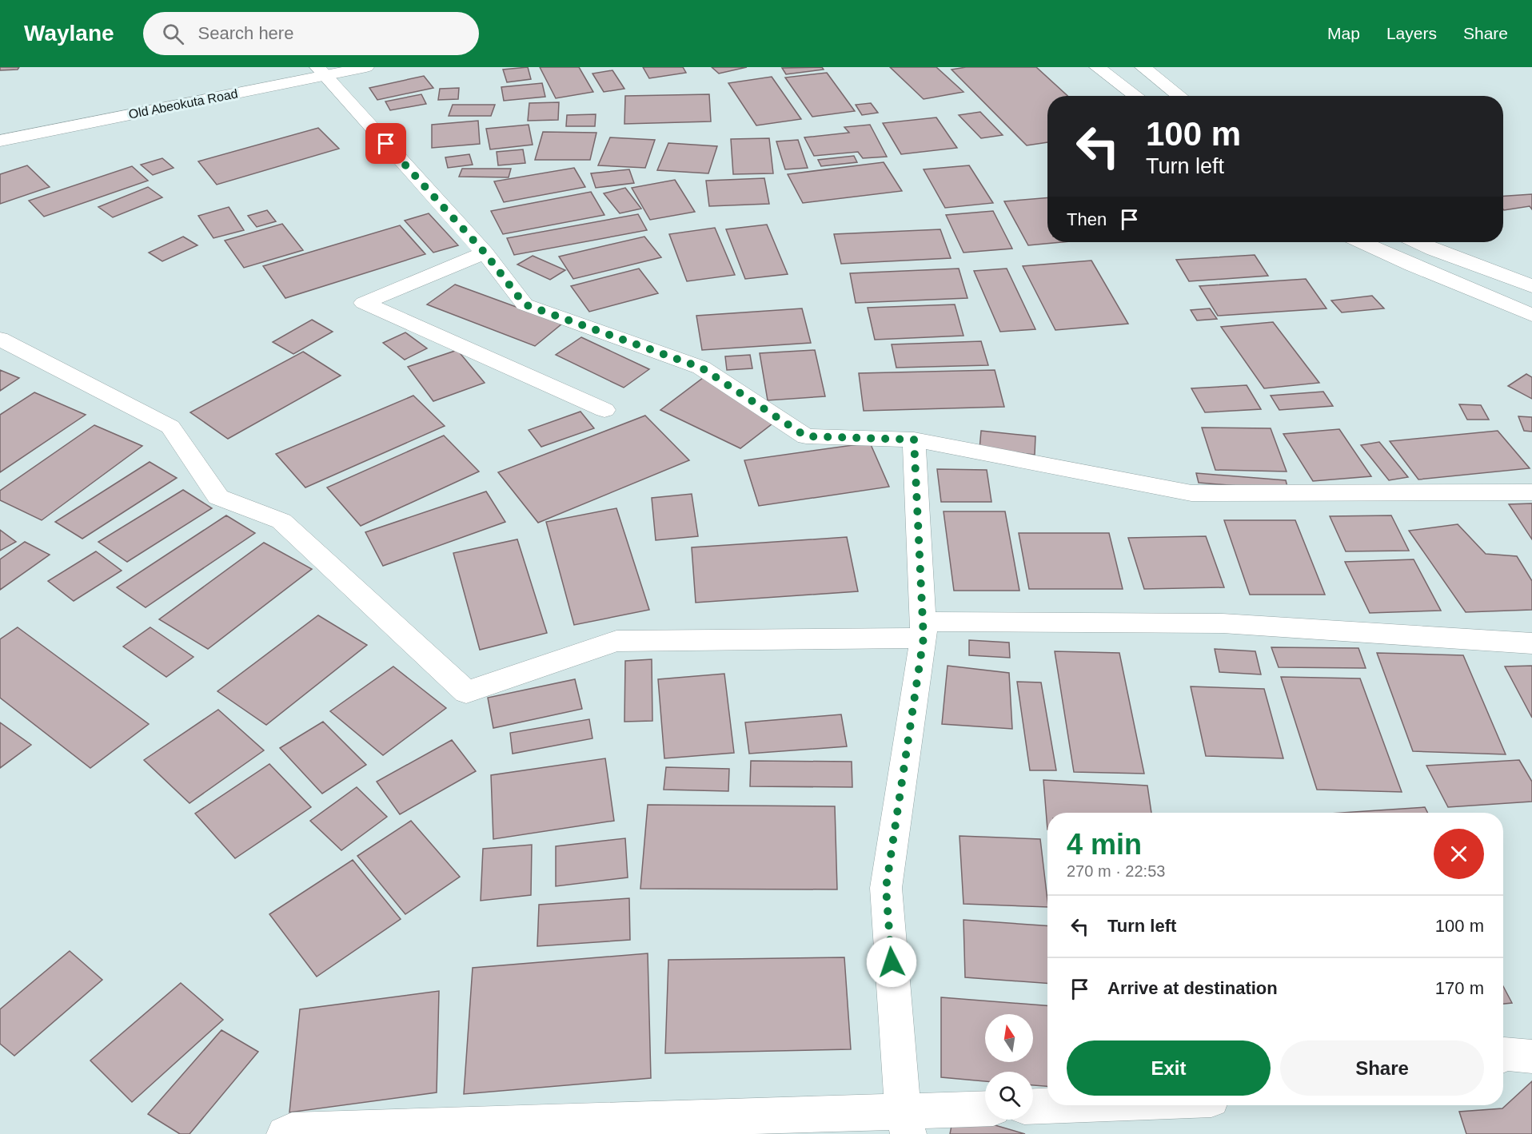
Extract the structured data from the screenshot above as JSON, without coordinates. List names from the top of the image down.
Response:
{
  "streets": {
    "main road": ["Old Abeokuta Road"]
  },
  "north": "top",
  "page": {
    "header": "Waylane",
    "search": "Search here",
    "nav": ["Map", "Layers", "Share"],
    "turn": ["100 m", "Turn left"],
    "then": "Then",
    "heading": ["4 min", "270 m · 22:53"],
    "list": [
      {
        "name": "Turn left",
        "value": "100 m"
      },
      {
        "name": "Arrive at destination",
        "value": "170 m"
      }
    ],
    "buttons": ["Exit", "Share"]
  }
}
